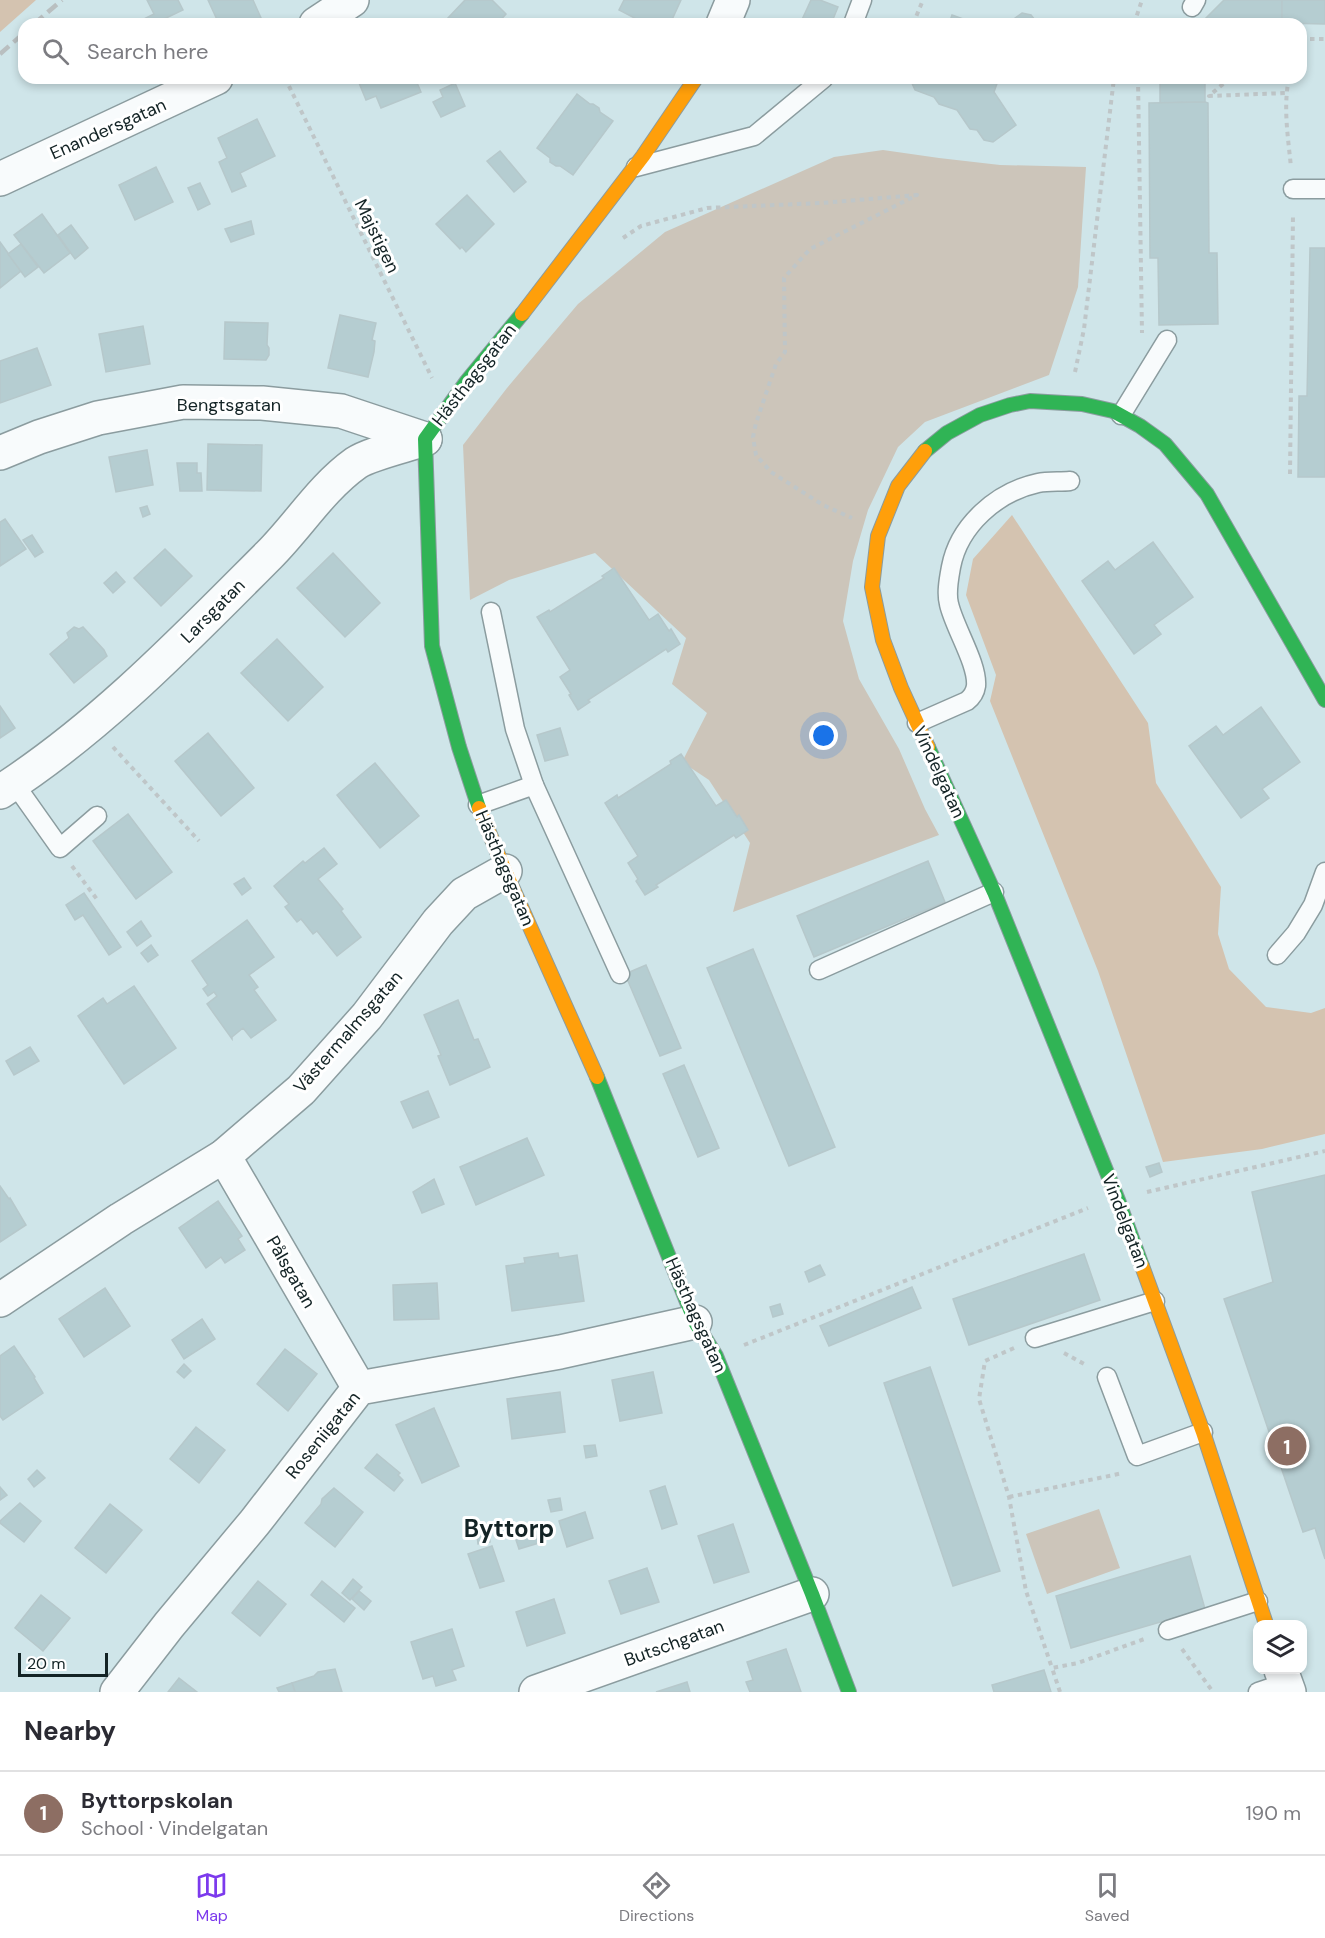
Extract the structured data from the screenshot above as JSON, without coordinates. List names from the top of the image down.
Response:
{
  "streets": {
    "street": [
      "Enandersgatan",
      "Hästhagsgatan",
      "Bengtsgatan",
      "Larsgatan",
      "Vindelgatan",
      "Västermalmsgatan",
      "Pålsgatan",
      "Roseniigatan",
      "Butschgatan"
    ],
    "path": ["Majstigen"]
  },
  "crossings": [
    ["Majstigen", "Hästhagsgatan"],
    ["Hästhagsgatan", "Bengtsgatan"],
    ["Hästhagsgatan", "Larsgatan"],
    ["Hästhagsgatan", "Västermalmsgatan"],
    ["Hästhagsgatan", "Roseniigatan"],
    ["Hästhagsgatan", "Butschgatan"],
    ["Bengtsgatan", "Larsgatan"],
    ["Västermalmsgatan", "Pålsgatan"],
    ["Pålsgatan", "Roseniigatan"]
  ],
  "districts": ["Byttorp"],
  "scale_bar": "20 m",
  "page": {
    "search": "Search here",
    "pins": "1",
    "scale": "20 m",
    "heading": "Nearby",
    "list": [
      {
        "mark": "1",
        "name": "Byttorpskolan",
        "note": "School · Vindelgatan",
        "value": "190 m"
      }
    ],
    "nav": ["Map", "Directions", "Saved"]
  }
}
